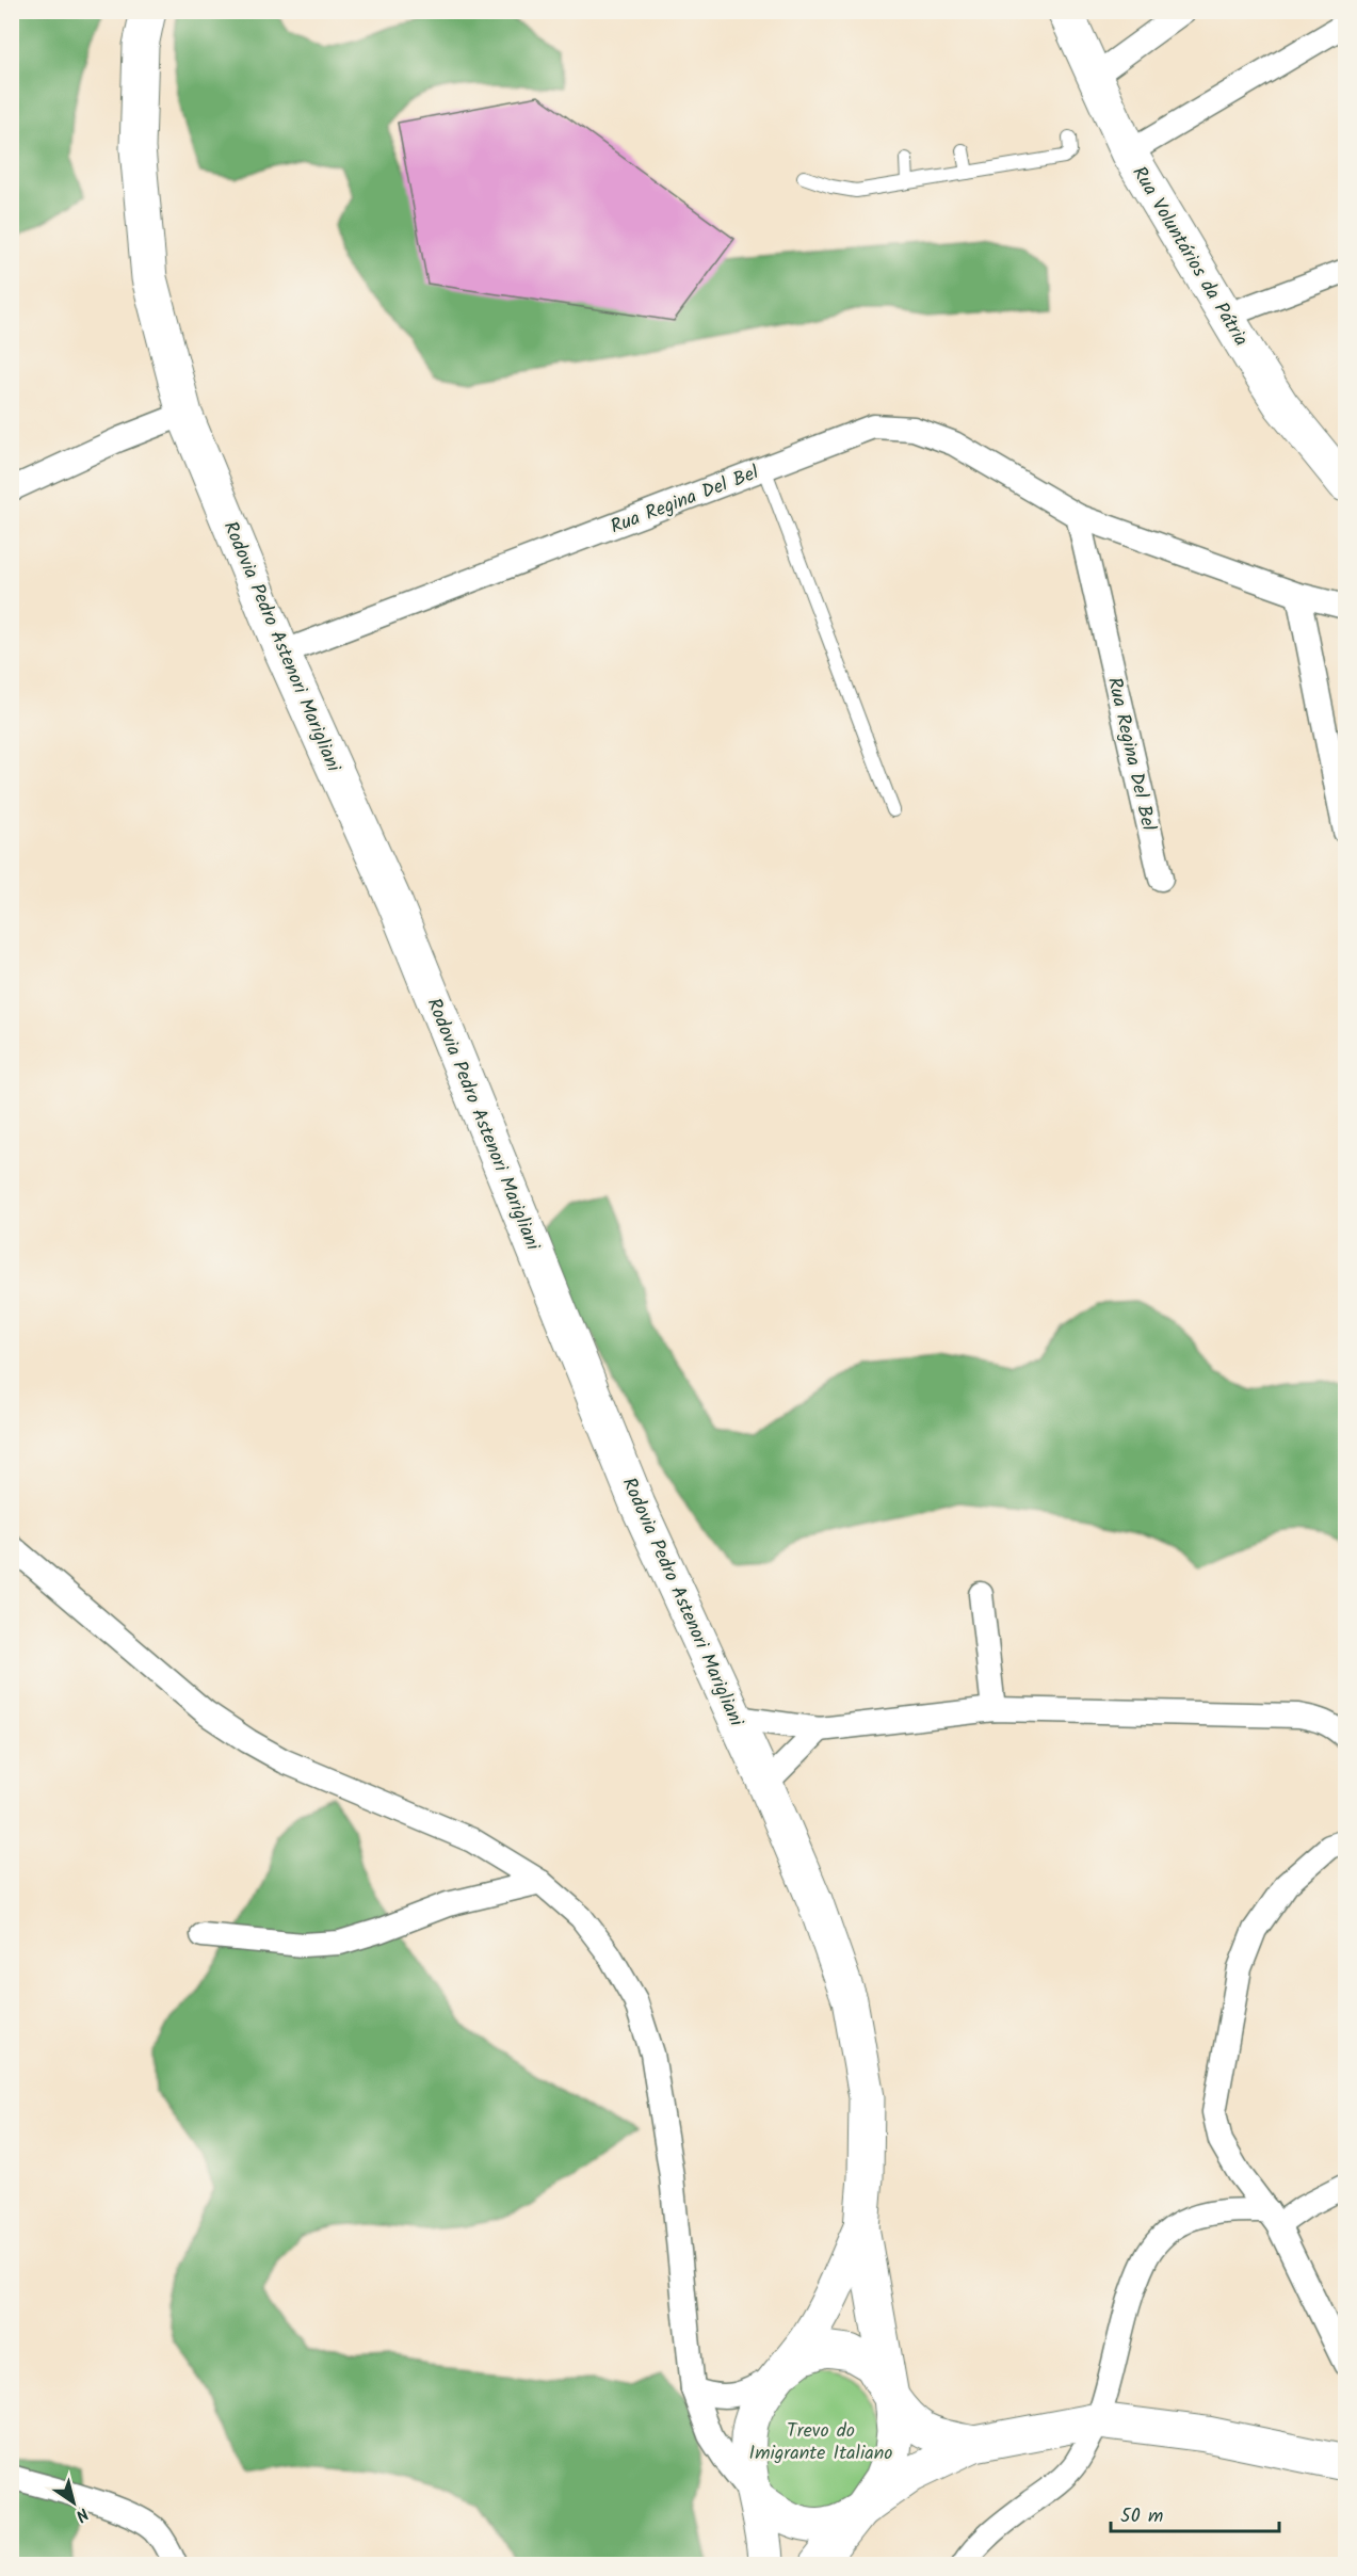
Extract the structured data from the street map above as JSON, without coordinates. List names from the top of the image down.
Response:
{
  "streets": {
    "main road": ["Rua Voluntários da Pátria", "Rodovia Pedro Astenori Marigliani"],
    "street": ["Rua Regina Del Bel"]
  },
  "crossings": [
    ["Rua Regina Del Bel", "Rodovia Pedro Astenori Marigliani"]
  ],
  "parks": ["Trevo do Imigrante Italiano"],
  "scale_bar": "50 m",
  "north": "bottom right"
}
